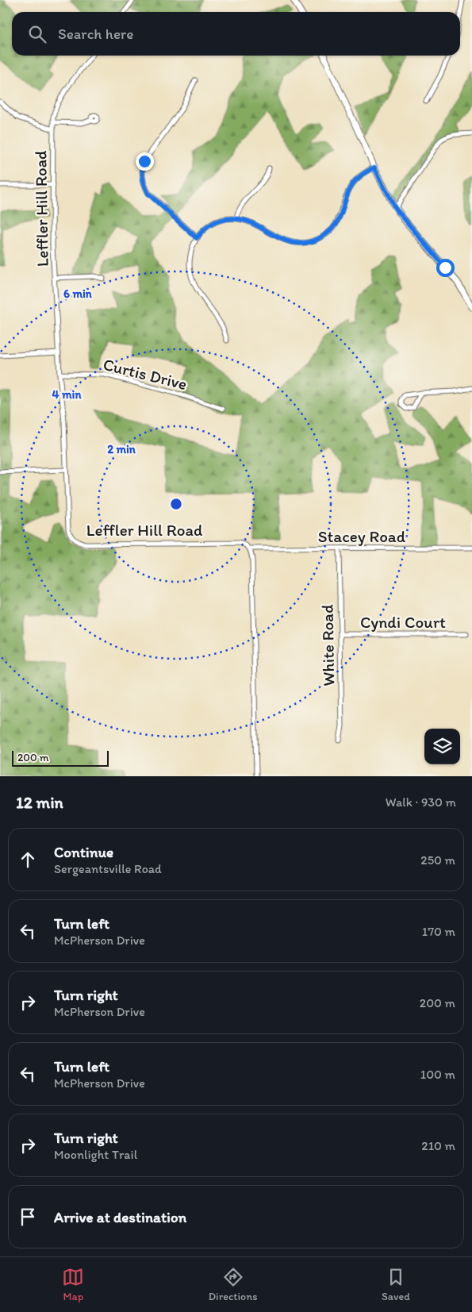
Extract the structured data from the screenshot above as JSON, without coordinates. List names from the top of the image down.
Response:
{
  "streets": {
    "street": [
      "Leffler Hill Road",
      "Curtis Drive",
      "Stacey Road",
      "Cyndi Court",
      "White Road"
    ]
  },
  "crossings": [
    ["Leffler Hill Road", "Curtis Drive"],
    ["Leffler Hill Road", "Stacey Road"],
    ["Stacey Road", "White Road"],
    ["Cyndi Court", "White Road"]
  ],
  "scale_bar": "200 m",
  "page": {
    "search": "Search here",
    "scale": "200 m",
    "heading": ["12 min", "Walk · 930 m"],
    "list": [
      ["Continue", "Sergeantsville Road", "250 m"],
      ["Turn left", "McPherson Drive", "170 m"],
      ["Turn right", "McPherson Drive", "200 m"],
      ["Turn left", "McPherson Drive", "100 m"],
      ["Turn right", "Moonlight Trail", "210 m"],
      "Arrive at destination"
    ],
    "nav": ["Map", "Directions", "Saved"]
  },
  "rings": ["6 min", "4 min", "2 min"]
}
